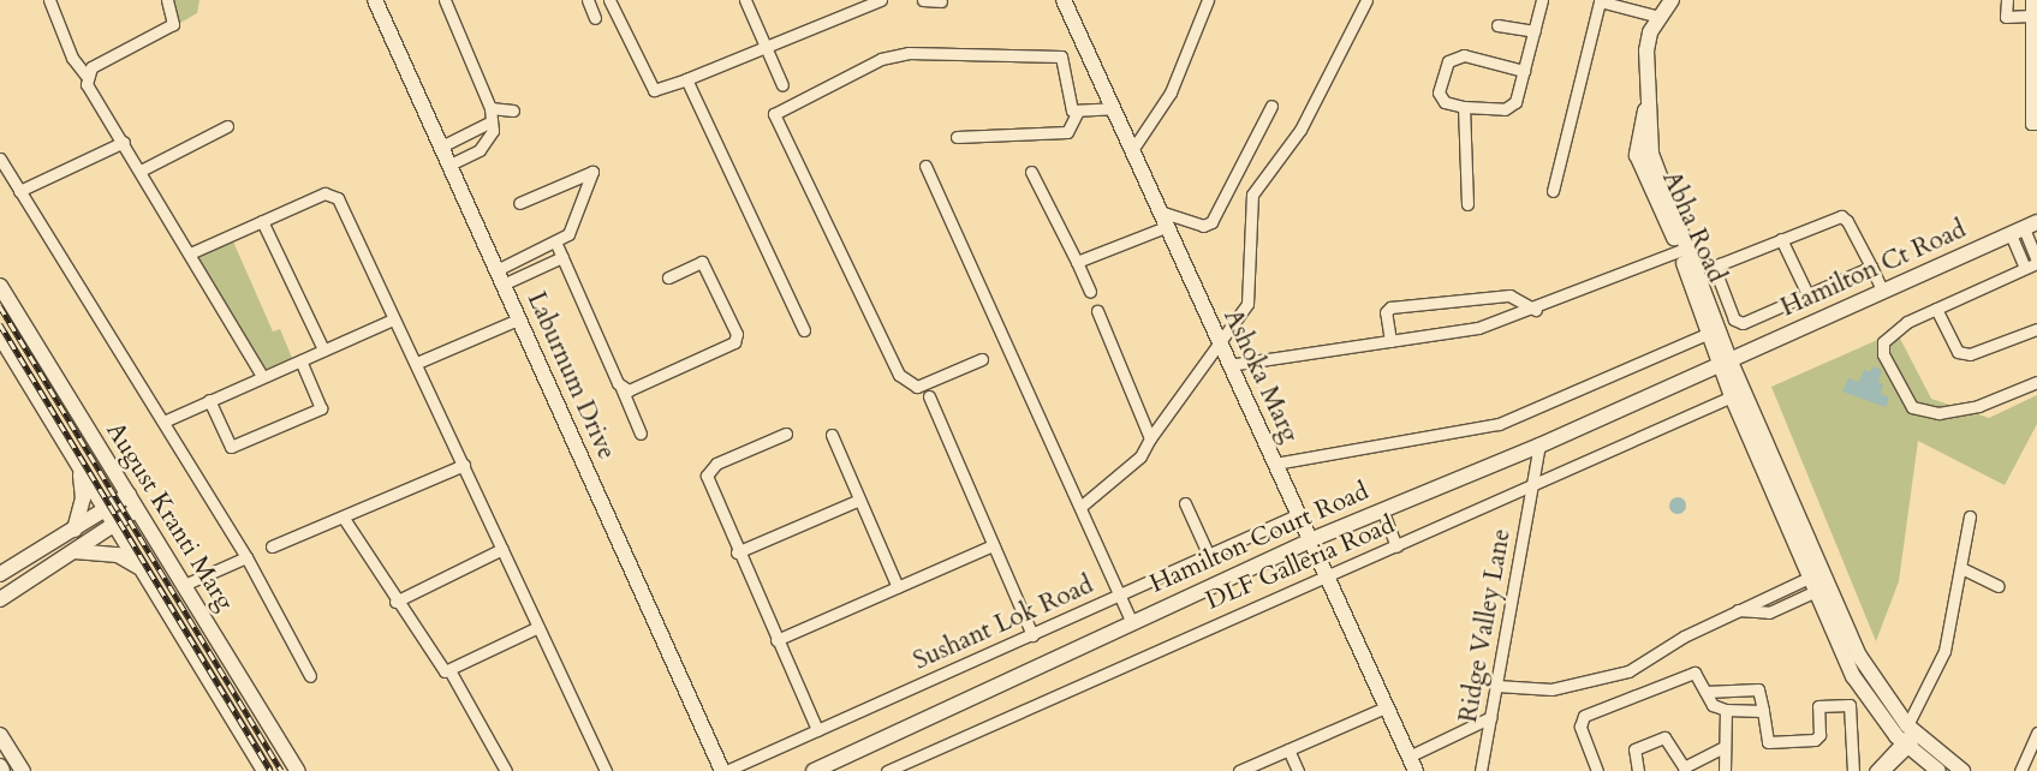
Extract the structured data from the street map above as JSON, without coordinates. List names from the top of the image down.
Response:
{
  "streets": {
    "street": [
      "Abha Road",
      "Hamilton Ct Road",
      "Laburnum Drive",
      "Ashoka Marg",
      "August Kranti Marg",
      "Hamilton Court Road",
      "DLF Galleria Road",
      "Sushant Lok Road",
      "Ridge Valley Lane"
    ]
  },
  "crossings": [
    ["Abha Road", "Hamilton Ct Road"],
    ["Abha Road", "Hamilton Court Road"],
    ["Hamilton Ct Road", "Hamilton Court Road"],
    ["Laburnum Drive", "Sushant Lok Road"],
    ["Ashoka Marg", "Hamilton Court Road"],
    ["Ashoka Marg", "DLF Galleria Road"],
    ["Ashoka Marg", "Sushant Lok Road"],
    ["Hamilton Court Road", "Ridge Valley Lane"],
    ["DLF Galleria Road", "Ridge Valley Lane"]
  ]
}
